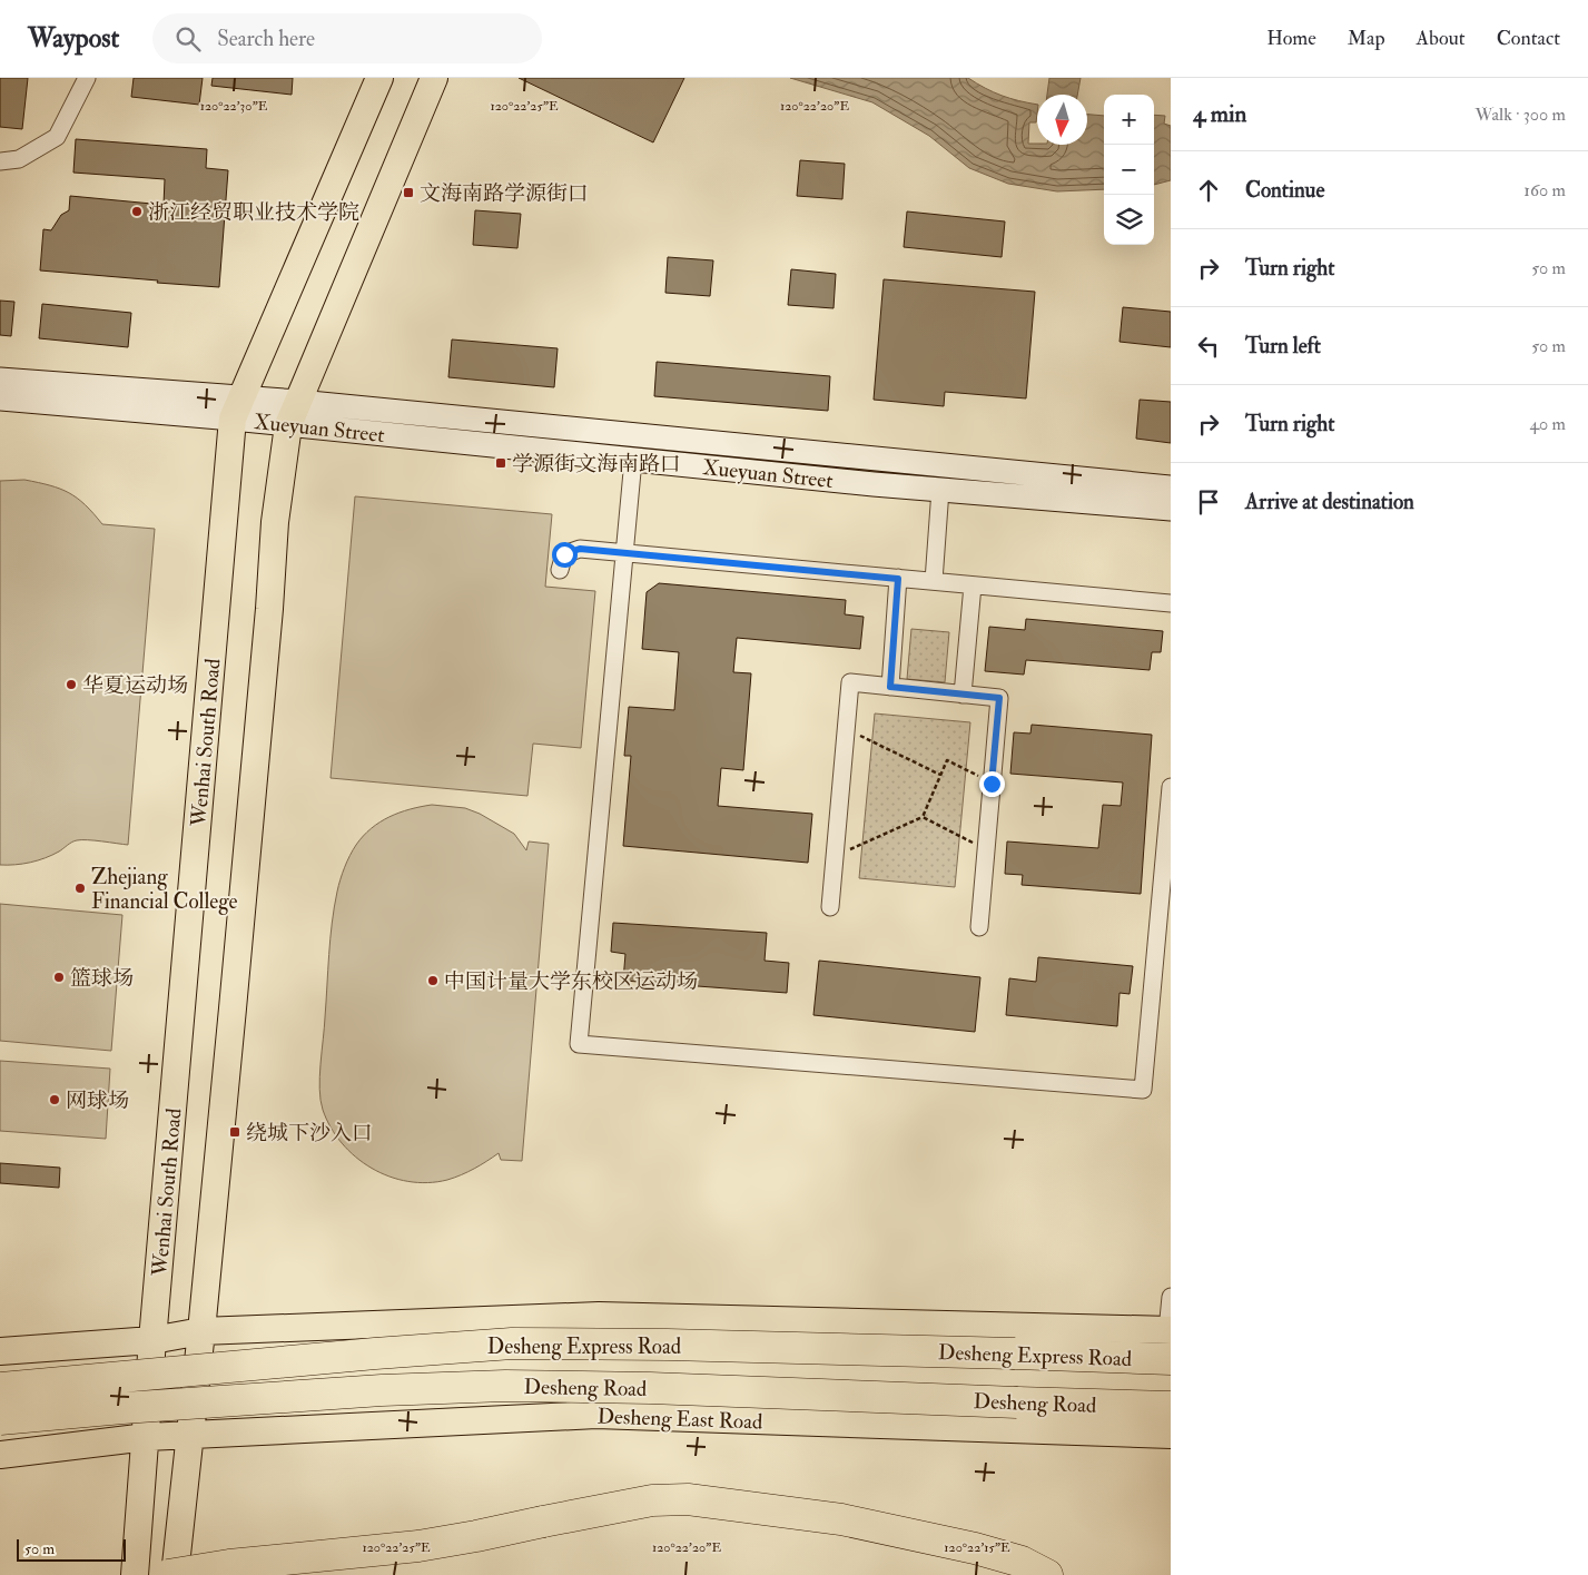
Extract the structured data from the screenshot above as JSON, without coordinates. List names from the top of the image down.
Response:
{
  "streets": {
    "highway": ["Desheng Express Road", "Desheng Road"],
    "main road": ["Xueyuan Street", "Wenhai South Road", "Desheng East Road"]
  },
  "crossings": [
    ["Xueyuan Street", "Wenhai South Road"],
    ["Wenhai South Road", "Desheng East Road"]
  ],
  "places": {
    "transit": ["文海南路学源街口", "学源街文海南路口", "绕城下沙入口"],
    "other": [
      "浙江经贸职业技术学院",
      "华夏运动场",
      "Zhejiang Financial College",
      "篮球场",
      "中国计量大学东校区运动场",
      "网球场"
    ]
  },
  "scale_bar": "50 m",
  "north": "bottom",
  "page": {
    "header": "Waypost",
    "search": "Search here",
    "nav": [
      "Home",
      "Map",
      "About",
      "Contact"
    ],
    "heading": ["4 min", "Walk · 300 m"],
    "map_buttons": ["+", "−"],
    "list": [
      ["Continue", "160 m"],
      ["Turn right", "50 m"],
      ["Turn left", "50 m"],
      ["Turn right", "40 m"],
      "Arrive at destination"
    ],
    "scale": "50 m"
  },
  "coordinates": [
    "120°22'30\"E",
    "120°22'25\"E",
    "120°22'20\"E",
    "120°22'15\"E"
  ]
}
